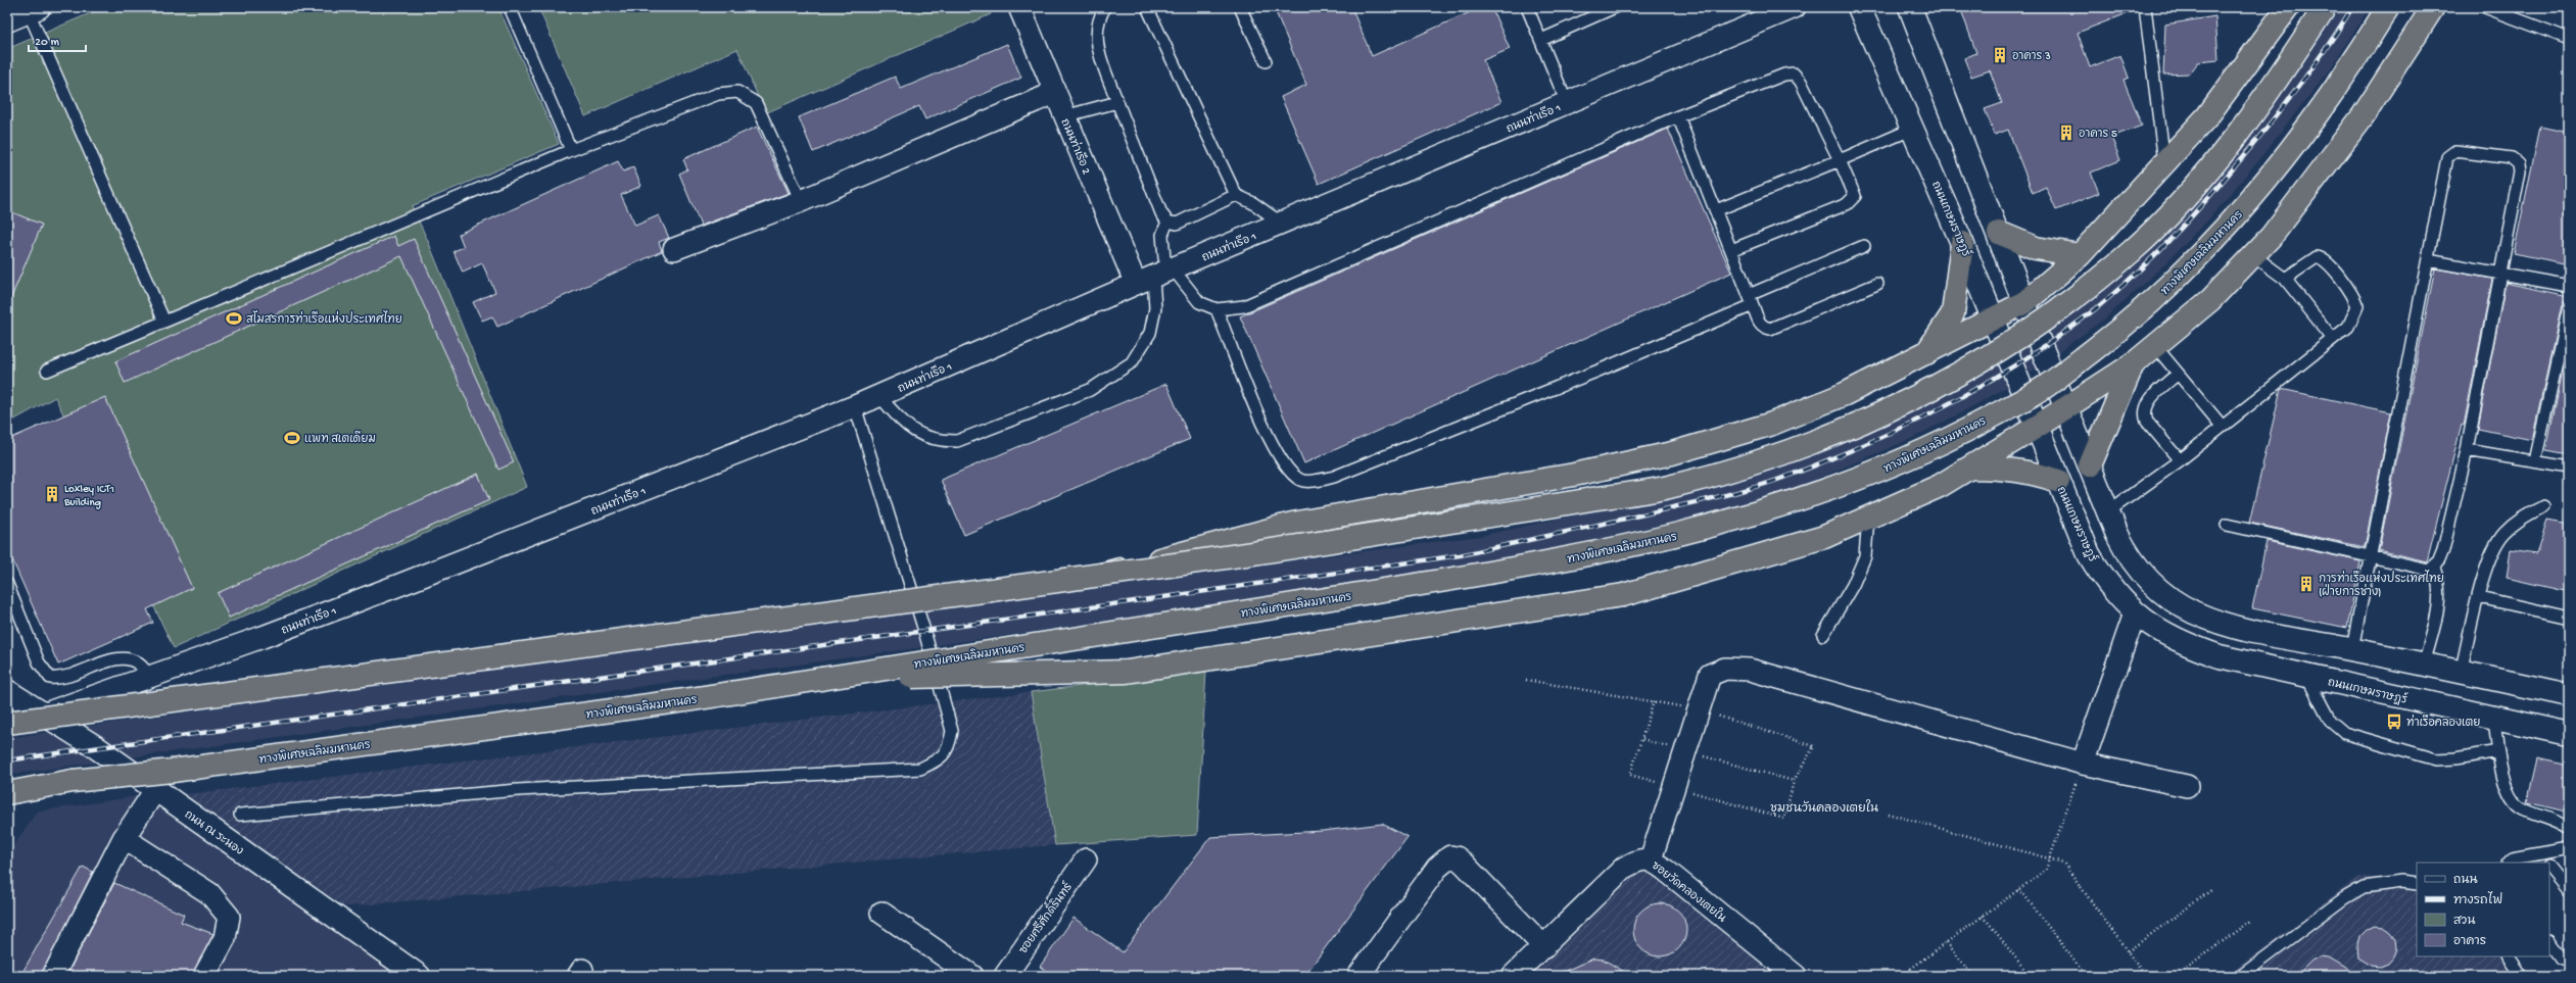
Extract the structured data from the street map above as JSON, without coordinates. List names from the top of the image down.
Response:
{
  "streets": {
    "highway": ["ทางพิเศษเฉลิมมหานคร"],
    "street": [
      "ถนนท่าเรือ 1",
      "ถนนท่าเรือ 2",
      "ถนนเกษมราษฎร์",
      "ถนน ณ ระนอง",
      "ซอยวัดคลองเตยใน",
      "ซอยศรีศักดิ์รินทร์"
    ]
  },
  "crossings": [
    ["ถนนท่าเรือ 1", "ถนนท่าเรือ 2"],
    ["ถนนท่าเรือ 1", "ถนน ณ ระนอง"]
  ],
  "districts": ["ชุมชนวันคลองเตยใน"],
  "places": {
    "building": [
      "อาคาร 3",
      "อาคาร 5",
      "Loxley ICT1 Building",
      "การท่าเรือแห่งประเทศไทย (ฝ่ายการช่าง)"
    ],
    "sports": ["สโมสรการท่าเรือแห่งประเทศไทย", "แพท สเตเดียม"],
    "bus stop": ["ท่าเรือคลองเตย"]
  },
  "legend": [
    "ถนน",
    "ทางรถไฟ",
    "สวน",
    "อาคาร"
  ],
  "scale_bar": "20 m"
}
